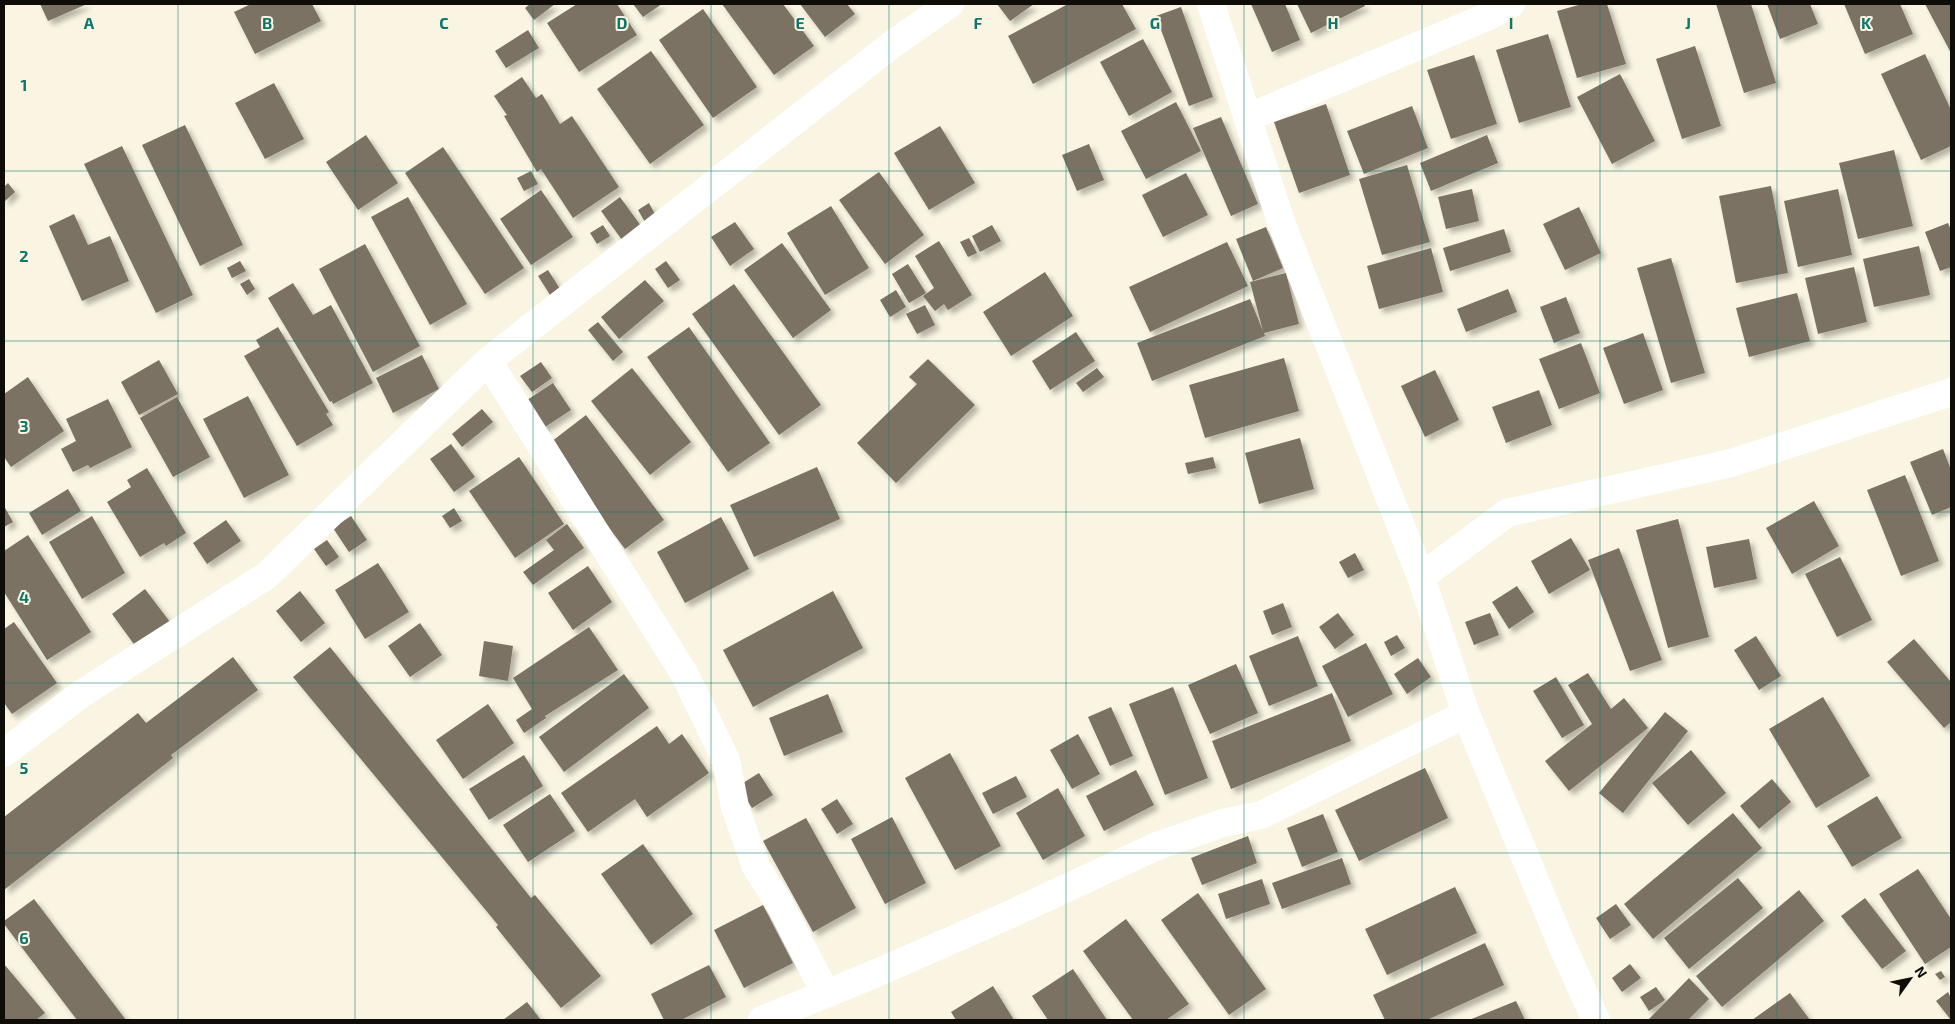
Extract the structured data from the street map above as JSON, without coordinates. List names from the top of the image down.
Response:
{
  "north": "top right",
  "grid": {
    "columns": [
      "A",
      "B",
      "C",
      "D",
      "E",
      "F",
      "G",
      "H",
      "I",
      "J",
      "K"
    ],
    "rows": [
      "1",
      "2",
      "3",
      "4",
      "5",
      "6"
    ]
  }
}
